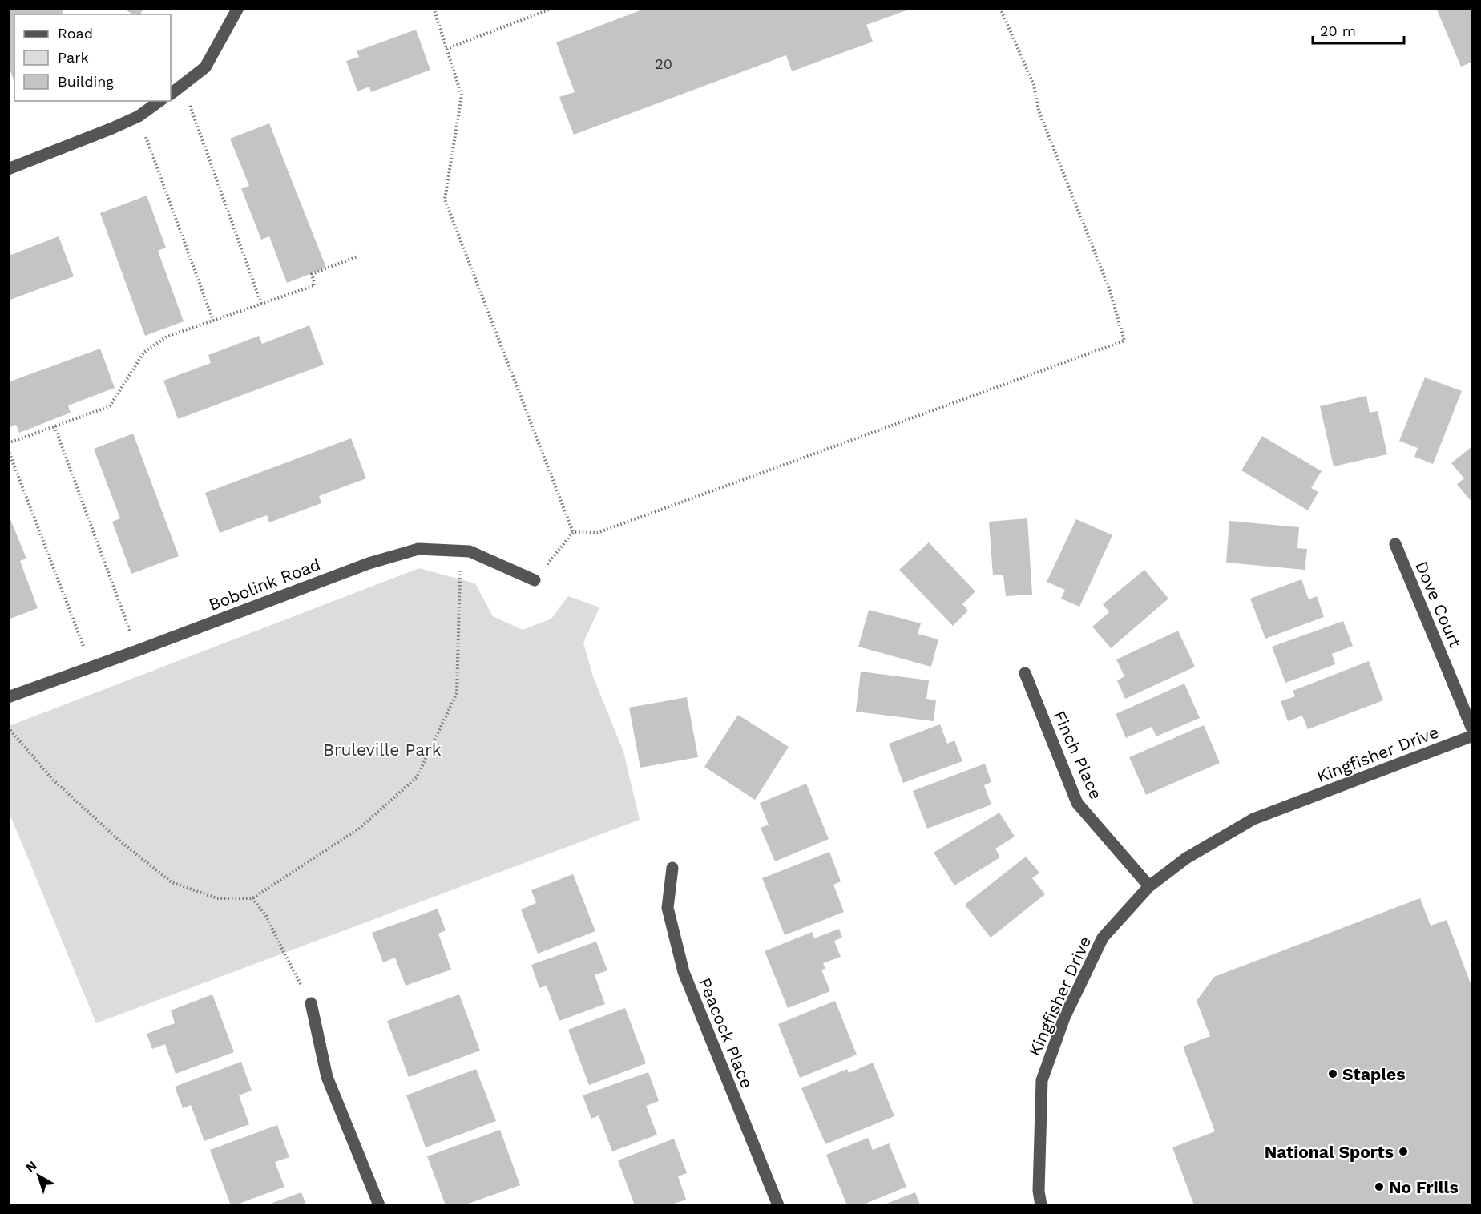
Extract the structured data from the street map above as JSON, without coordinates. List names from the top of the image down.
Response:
{
  "streets": {
    "street": [
      "Bobolink Road",
      "Dove Court",
      "Kingfisher Drive",
      "Finch Place",
      "Peacock Place"
    ]
  },
  "crossings": [
    ["Kingfisher Drive", "Finch Place"]
  ],
  "parks": ["Bruleville Park"],
  "places": ["Staples", "National Sports", "No Frills"],
  "house_numbers": ["20"],
  "legend": ["Road", "Park", "Building"],
  "scale_bar": "20 m",
  "north": "top left"
}
